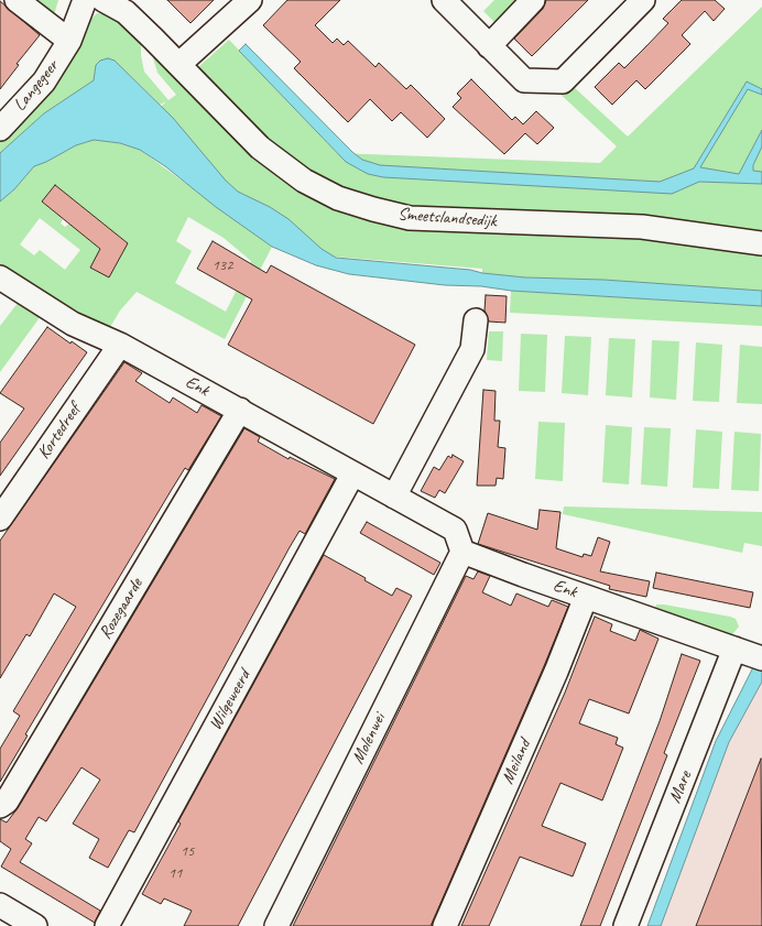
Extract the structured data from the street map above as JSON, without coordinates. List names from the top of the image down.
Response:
{
  "streets": {
    "street": [
      "Langegeer",
      "Smeetslandsedijk",
      "Enk",
      "Kortedreef",
      "Rozegaarde",
      "Wilgeweerd",
      "Molenwei",
      "Meiland",
      "Mare"
    ]
  },
  "crossings": [
    ["Enk", "Kortedreef"],
    ["Enk", "Rozegaarde"],
    ["Enk", "Wilgeweerd"],
    ["Enk", "Molenwei"],
    ["Enk", "Meiland"],
    ["Enk", "Mare"]
  ],
  "house_numbers": ["132", "15", "11"]
}
